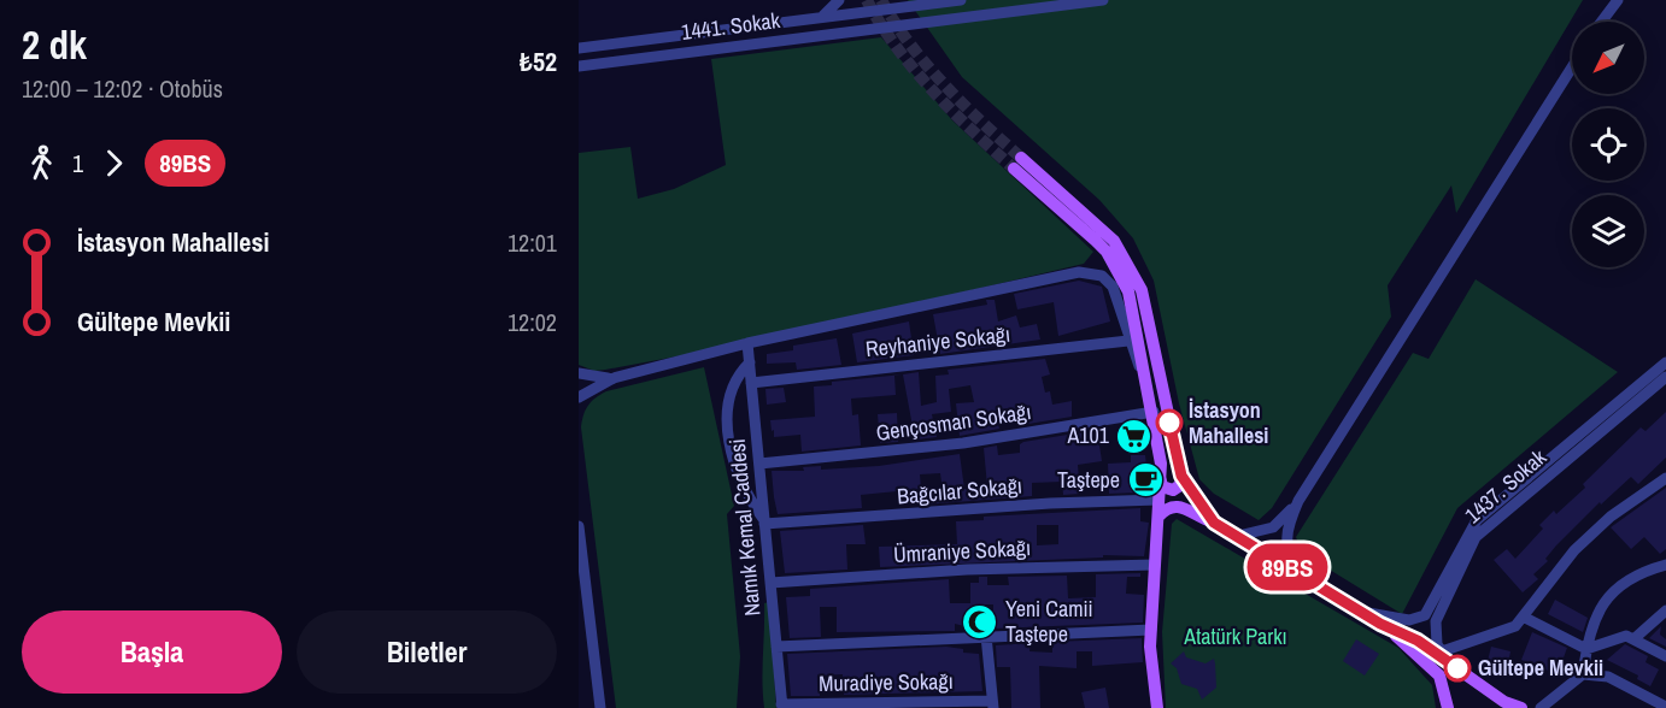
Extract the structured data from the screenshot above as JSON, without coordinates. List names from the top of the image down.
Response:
{
  "streets": {
    "street": [
      "1441. Sokak",
      "Reyhaniye Sokağı",
      "Gençosman Sokağı",
      "1437. Sokak",
      "Bağcılar Sokağı",
      "Namık Kemal Caddesi",
      "Ümraniye Sokağı",
      "Muradiye Sokağı"
    ]
  },
  "crossings": [
    ["Reyhaniye Sokağı", "Namık Kemal Caddesi"],
    ["Gençosman Sokağı", "Namık Kemal Caddesi"],
    ["Bağcılar Sokağı", "Namık Kemal Caddesi"],
    ["Namık Kemal Caddesi", "Ümraniye Sokağı"],
    ["Namık Kemal Caddesi", "Muradiye Sokağı"]
  ],
  "parks": ["Atatürk Parkı"],
  "places": {
    "other": ["İstasyon Mahallesi", "Gültepe Mevkii"],
    "supermarket": ["A101"],
    "cafe": ["Taştepe"],
    "mosque": ["Yeni Camii Taştepe"]
  },
  "lines": ["bus line 89BS"],
  "north": "bottom left",
  "page": {
    "heading": ["2 dk", "12:00 – 12:02 · Otobüs", "₺52"],
    "on_map": "89BS",
    "legs": ["1", "89BS"],
    "list": [
      {
        "name": "İstasyon Mahallesi",
        "value": "12:01"
      },
      {
        "name": "Gültepe Mevkii",
        "value": "12:02"
      }
    ],
    "buttons": ["Başla", "Biletler"]
  }
}
